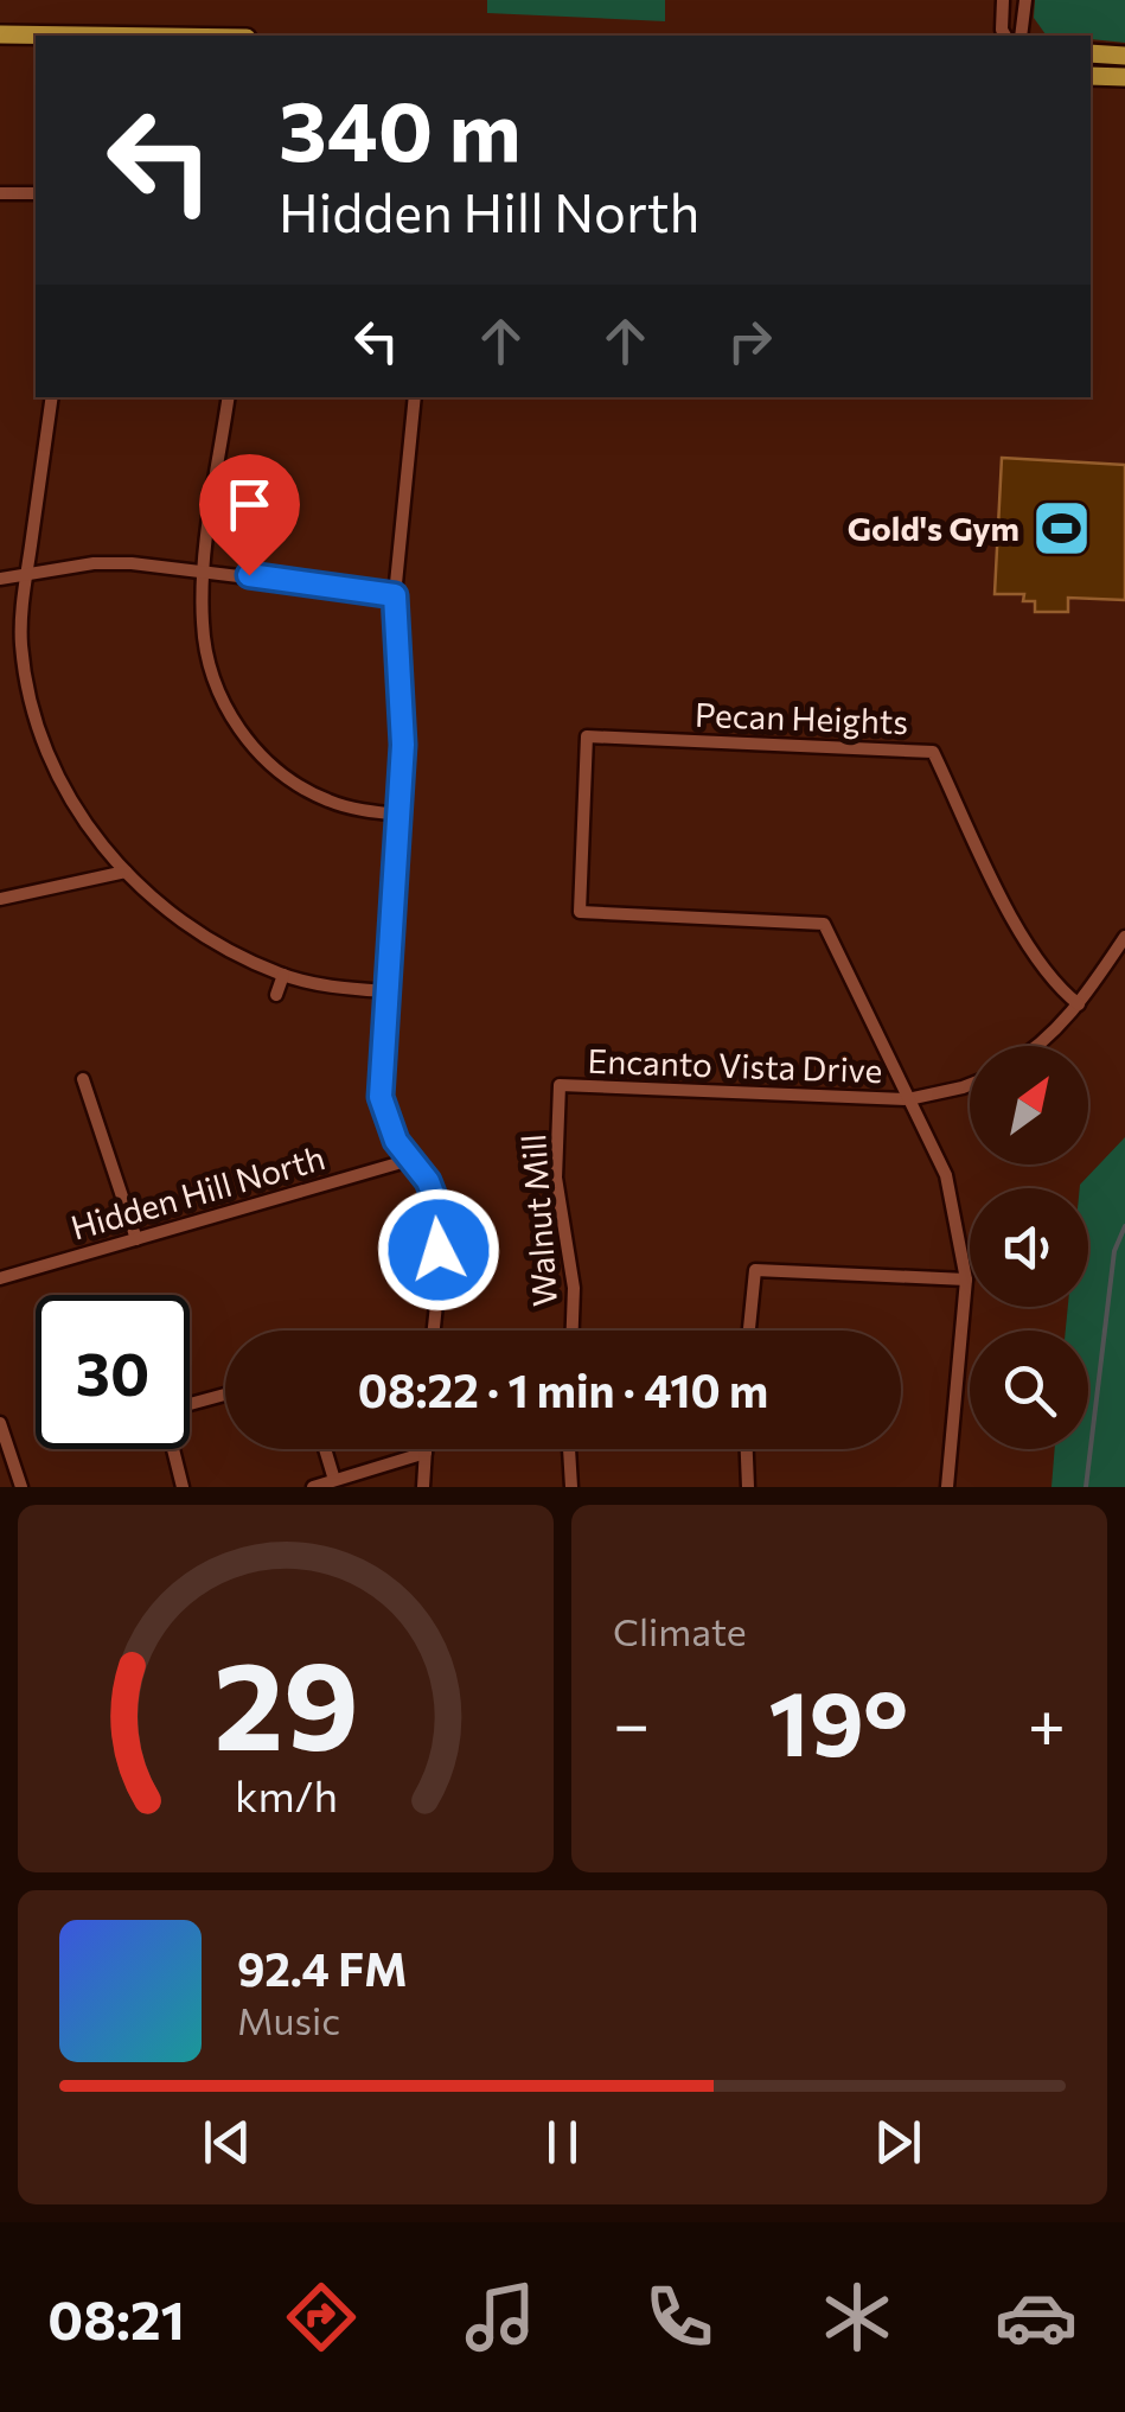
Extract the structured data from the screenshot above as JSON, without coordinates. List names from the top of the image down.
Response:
{
  "streets": {
    "street": [
      "Pecan Heights",
      "Encanto Vista Drive",
      "Hidden Hill North",
      "Walnut Mill"
    ]
  },
  "crossings": [
    ["Pecan Heights", "Encanto Vista Drive"],
    ["Encanto Vista Drive", "Walnut Mill"]
  ],
  "places": {
    "sports": ["Gold's Gym"]
  },
  "north": "top right",
  "page": {
    "turn": ["340 m", "Hidden Hill North"],
    "limit": "30",
    "trip": "08:22 · 1 min · 410 m",
    "tile": "Climate",
    "heat": ["−", "19°", "+"],
    "song": ["92.4 FM", "Music"],
    "tabs": "08:21",
    "gauge": ["29", "km/h"]
  }
}
